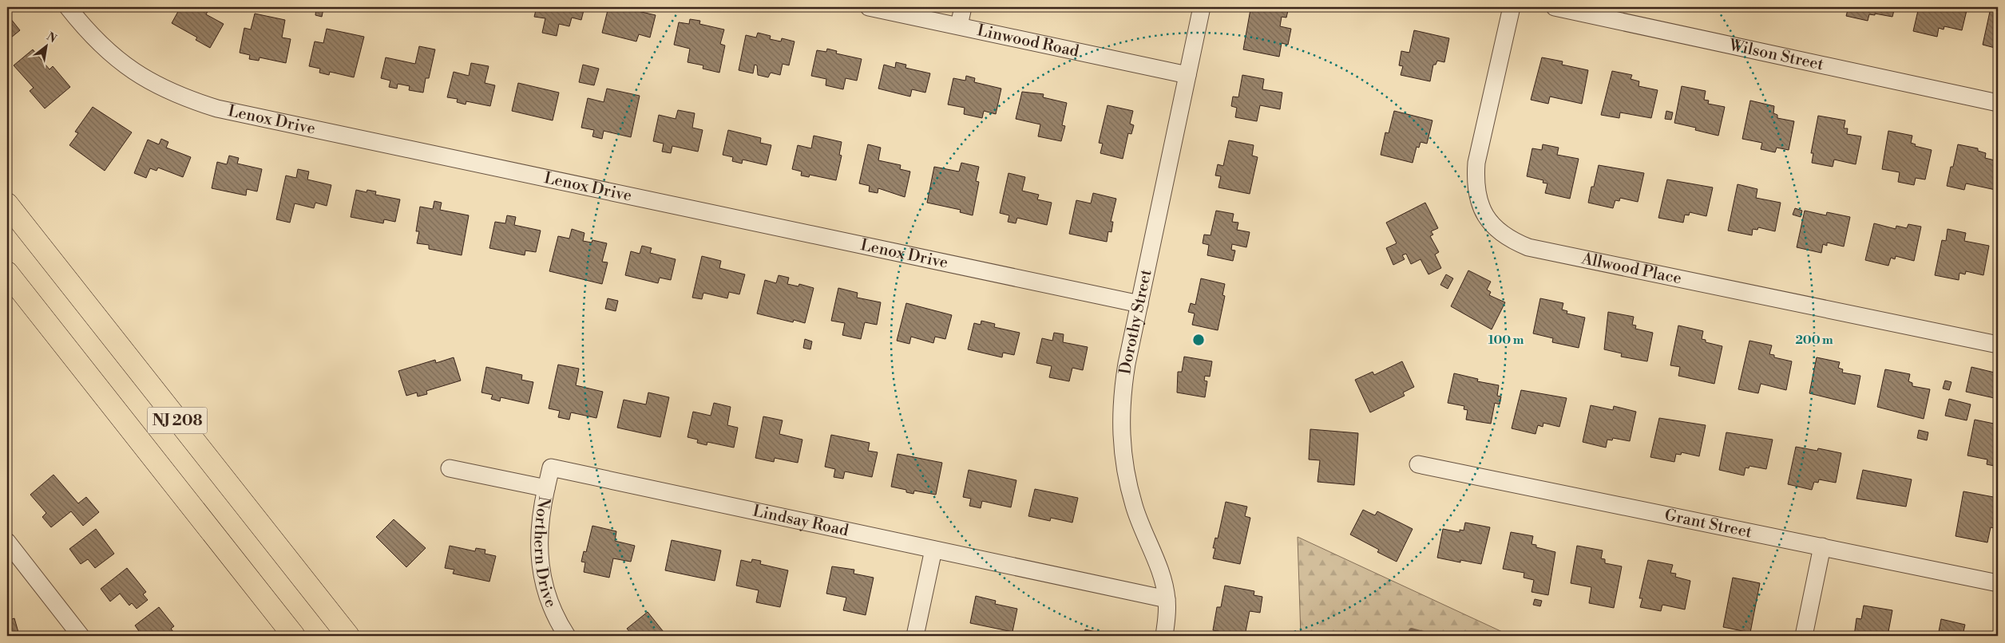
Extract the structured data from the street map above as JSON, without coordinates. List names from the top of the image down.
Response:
{
  "streets": {
    "highway": ["NJ 208"],
    "street": [
      "Linwood Road",
      "Wilson Street",
      "Lenox Drive",
      "Allwood Place",
      "Dorothy Street",
      "Lindsay Road",
      "Grant Street",
      "Northern Drive"
    ]
  },
  "crossings": [
    ["Linwood Road", "Dorothy Street"],
    ["Lenox Drive", "Dorothy Street"],
    ["Dorothy Street", "Lindsay Road"],
    ["Lindsay Road", "Northern Drive"]
  ],
  "north": "top right",
  "rings": ["100 m", "200 m"]
}
